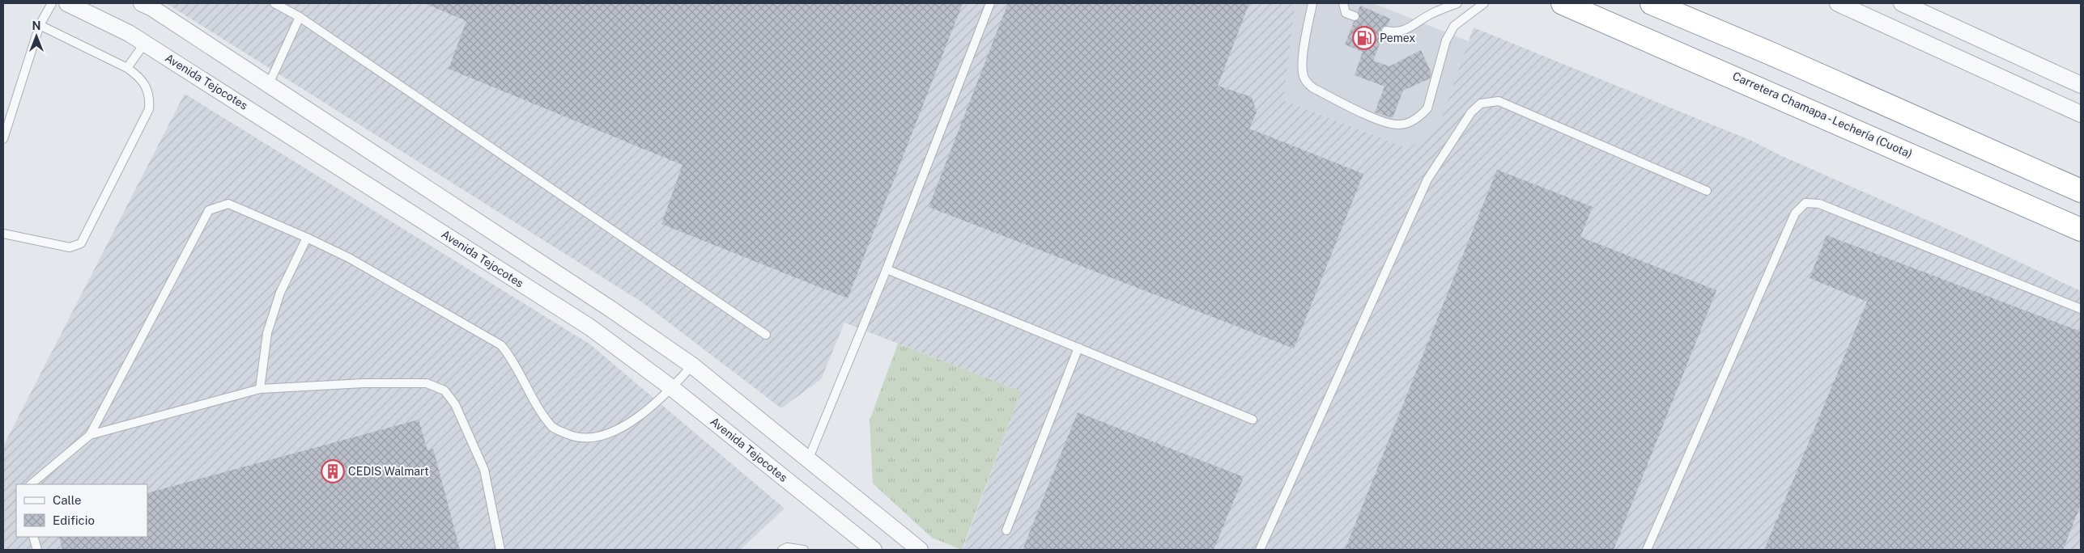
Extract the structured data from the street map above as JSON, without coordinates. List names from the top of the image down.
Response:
{
  "streets": {
    "highway": ["Carretera Chamapa - Lechería (Cuota)"],
    "street": ["Avenida Tejocotes"]
  },
  "places": {
    "fuel station": ["Pemex"],
    "building": ["CEDIS Walmart"]
  },
  "legend": ["Calle", "Edificio"],
  "north": "top"
}
